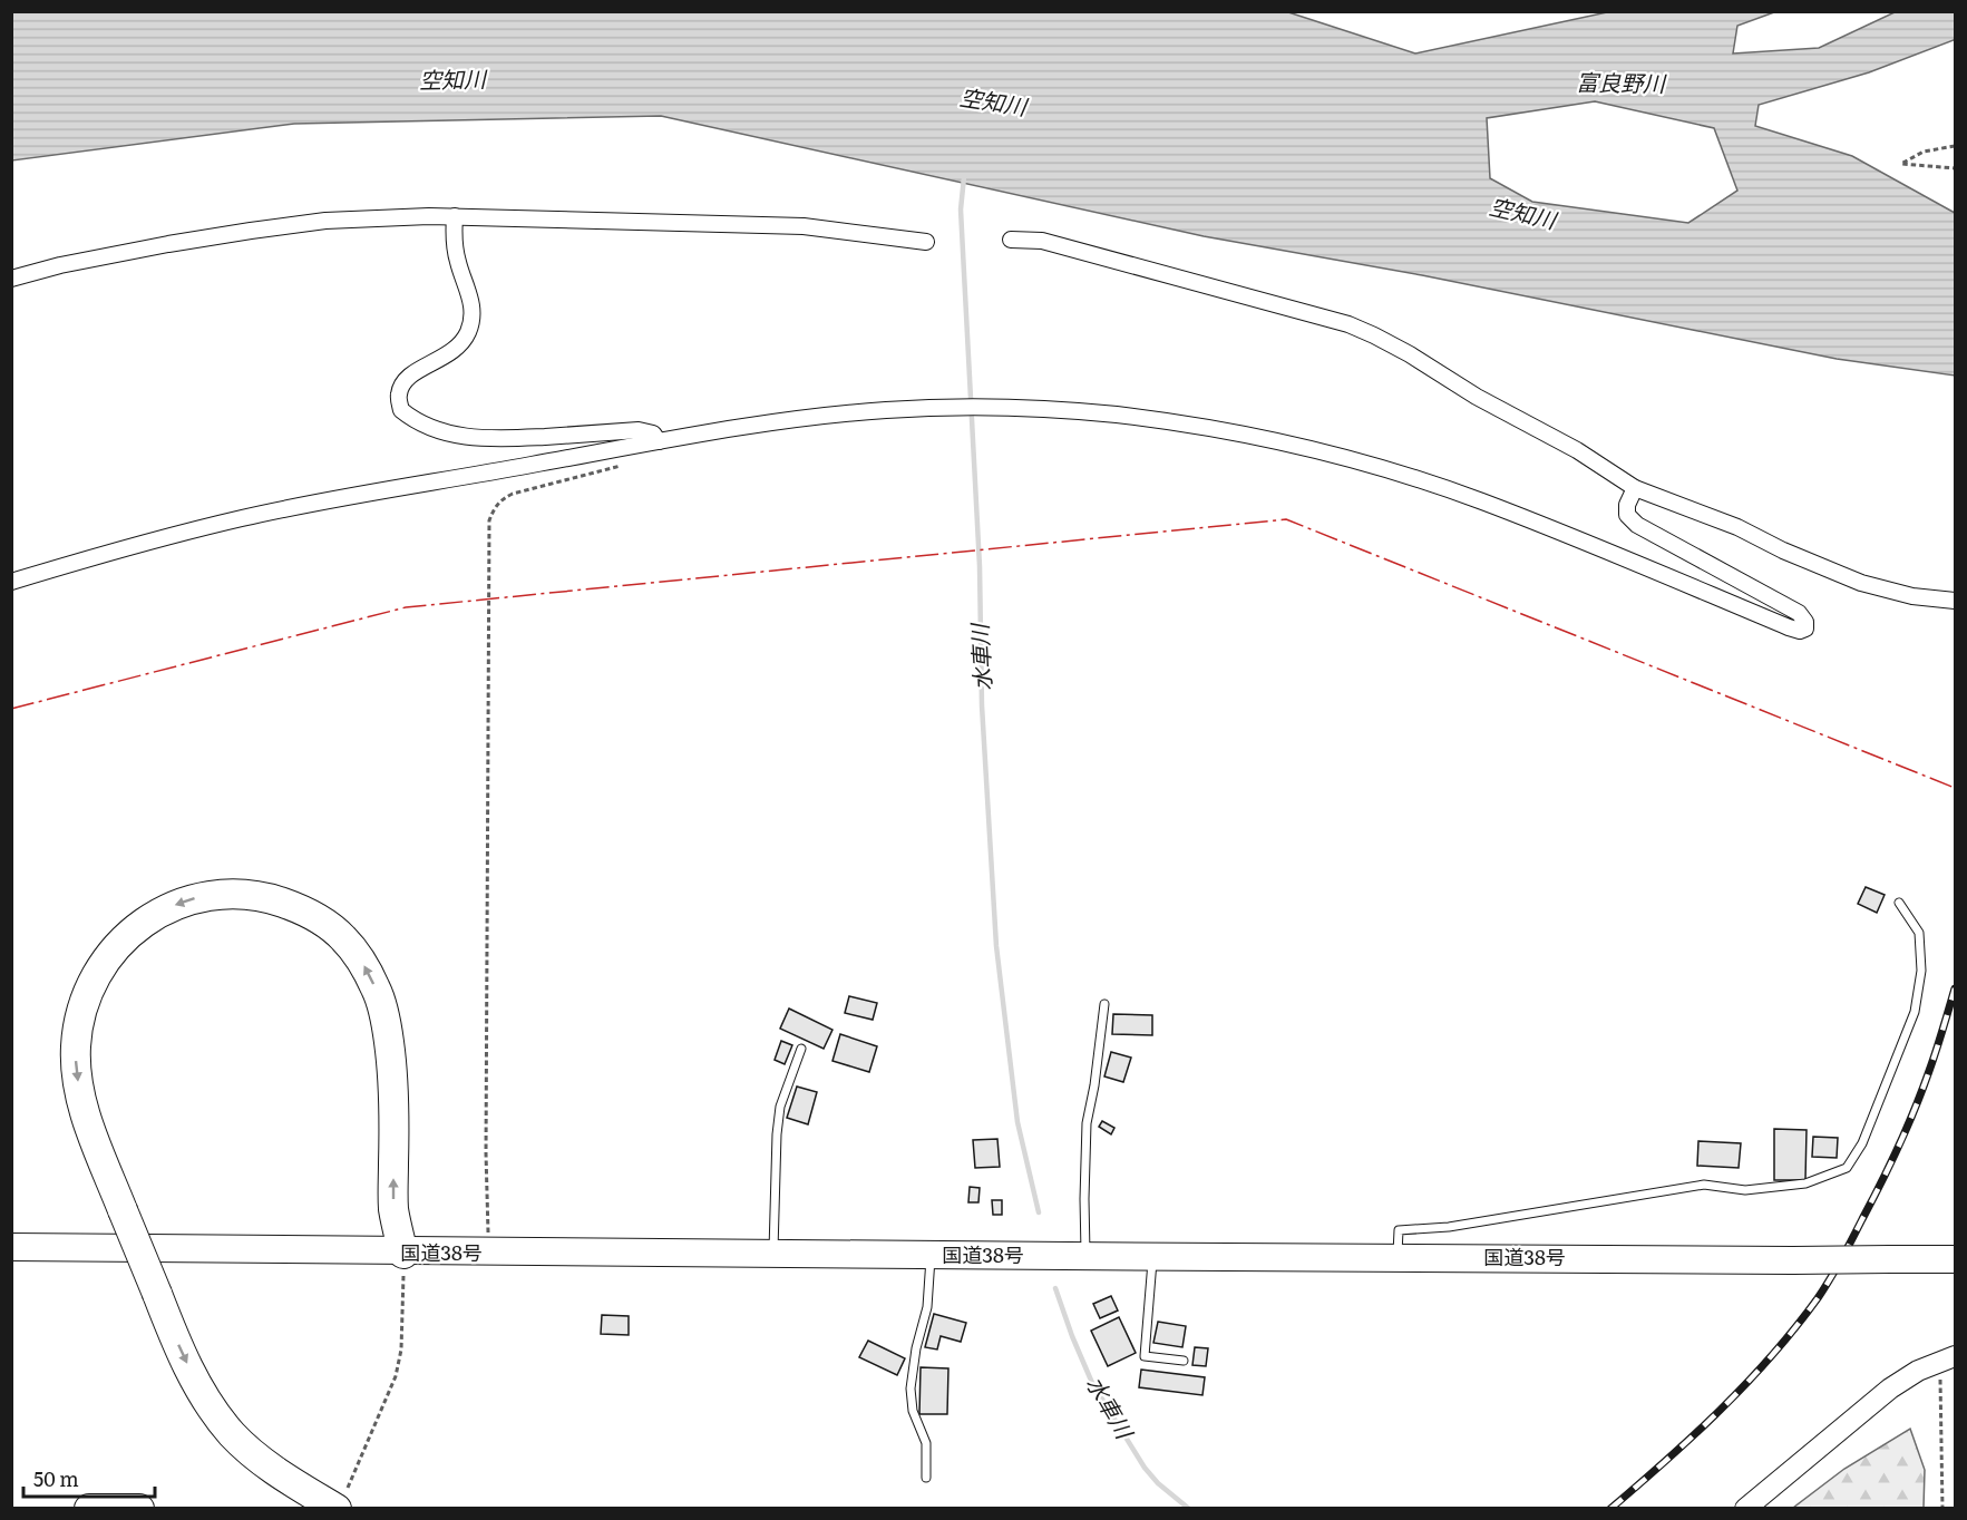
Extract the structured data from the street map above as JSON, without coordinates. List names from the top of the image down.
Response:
{
  "streets": {
    "highway": ["国道38号"]
  },
  "water": ["空知川", "富良野川", "水車川"],
  "scale_bar": "50 m"
}
